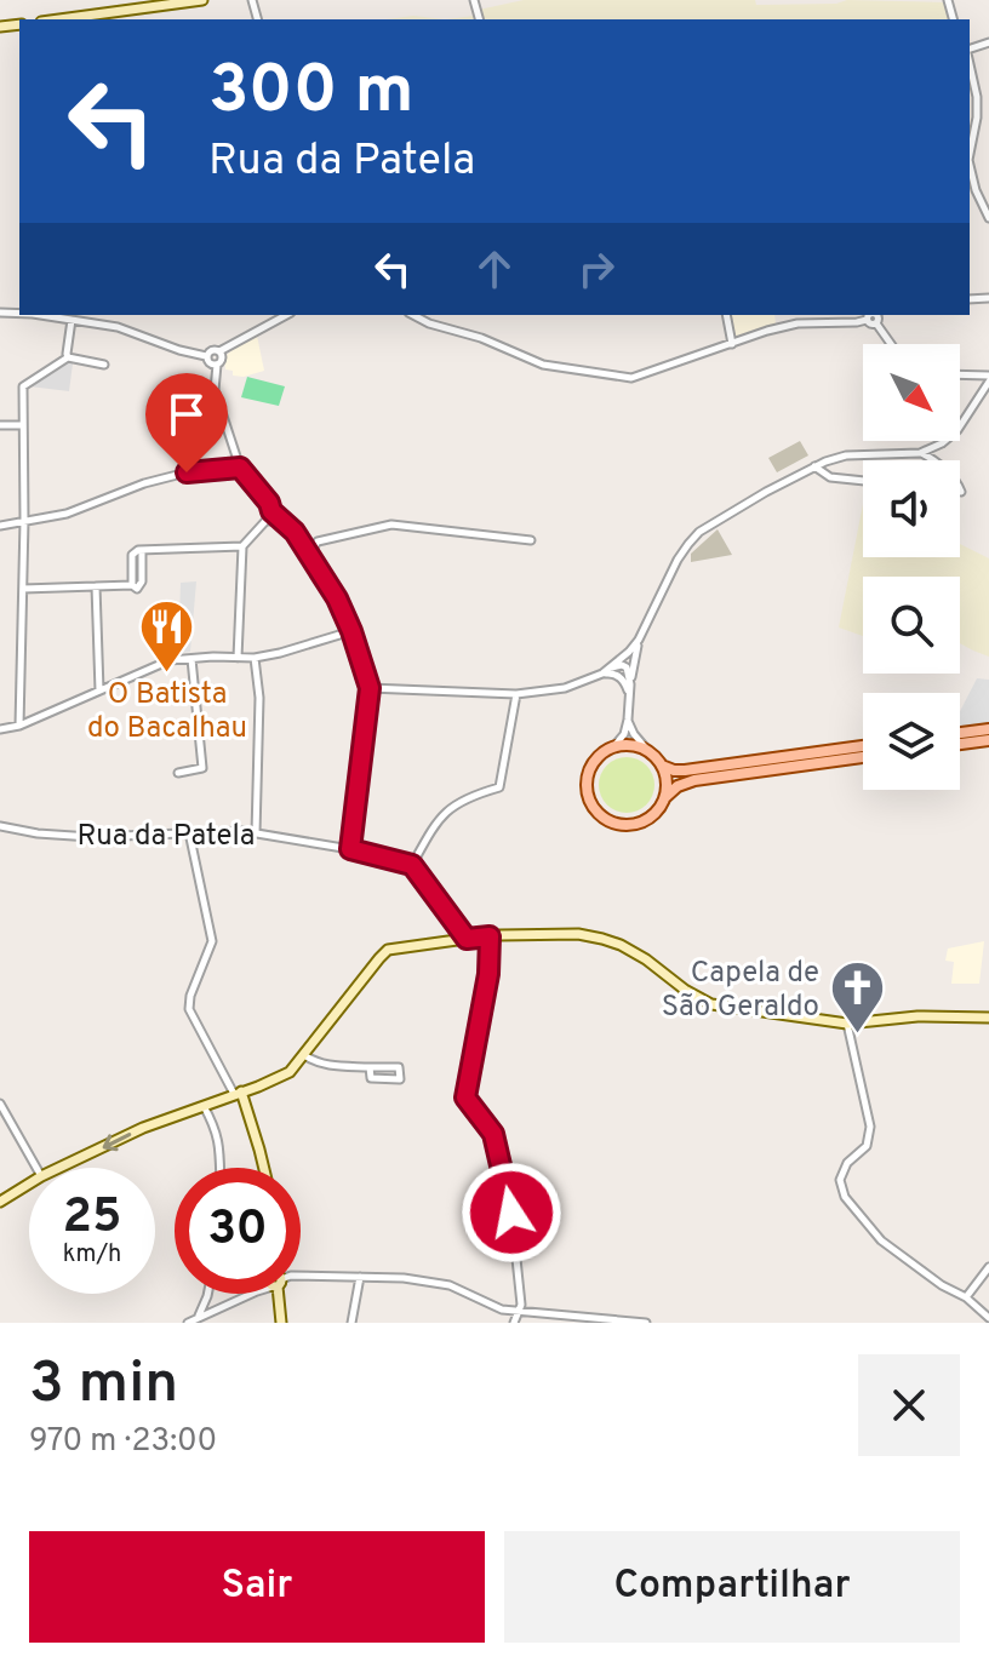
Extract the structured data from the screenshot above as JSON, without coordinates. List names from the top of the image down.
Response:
{
  "streets": {
    "street": ["Rua da Patela"]
  },
  "places": {
    "restaurant": ["O Batista do Bacalhau"],
    "church": ["Capela de São Geraldo"]
  },
  "north": "bottom right",
  "page": {
    "turn": ["300 m", "Rua da Patela"],
    "speed": "25 km/h",
    "limit": "30",
    "heading": ["3 min", "970 m · 23:00"],
    "buttons": ["Sair", "Compartilhar"]
  }
}
